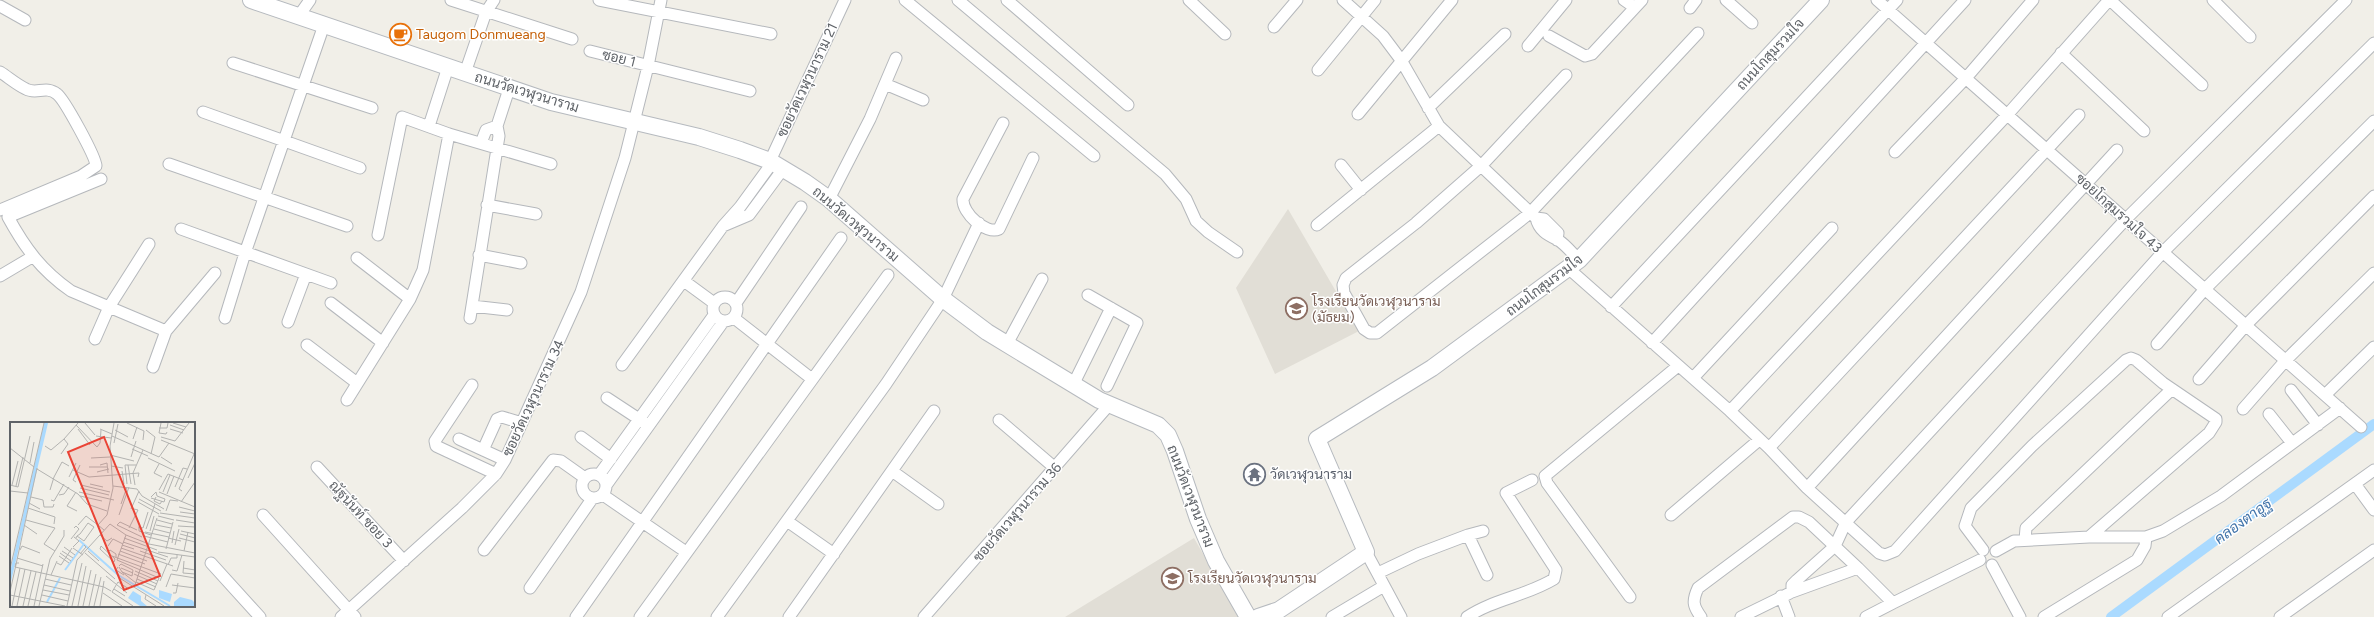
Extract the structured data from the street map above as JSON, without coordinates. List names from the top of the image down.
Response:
{
  "streets": {
    "street": [
      "ถนนโกสุมรวมใจ",
      "ซอย 1",
      "ซอยวัดเวฬุวนาราม 21",
      "ถนนวัดเวฬุวนาราม",
      "ซอยโกสุมรวมใจ 43",
      "ซอยวัดเวฬุวนาราม 34",
      "ซอยวัดเวฬุวนาราม 36",
      "ณัฐนันท์ ซอย 3"
    ]
  },
  "crossings": [
    ["ซอย 1", "ซอยวัดเวฬุวนาราม 34"],
    ["ซอยวัดเวฬุวนาราม 21", "ถนนวัดเวฬุวนาราม"],
    ["ถนนวัดเวฬุวนาราม", "ซอยวัดเวฬุวนาราม 34"],
    ["ถนนวัดเวฬุวนาราม", "ซอยวัดเวฬุวนาราม 36"],
    ["ซอยวัดเวฬุวนาราม 34", "ณัฐนันท์ ซอย 3"]
  ],
  "water": ["คลองตาอูฐ"],
  "places": {
    "cafe": ["Taugom Donmueang"],
    "school or university": ["โรงเรียนวัดเวฬุวนาราม (มัธยม)", "โรงเรียนวัดเวฬุวนาราม"],
    "temple": ["วัดเวฬุวนาราม"]
  }
}
